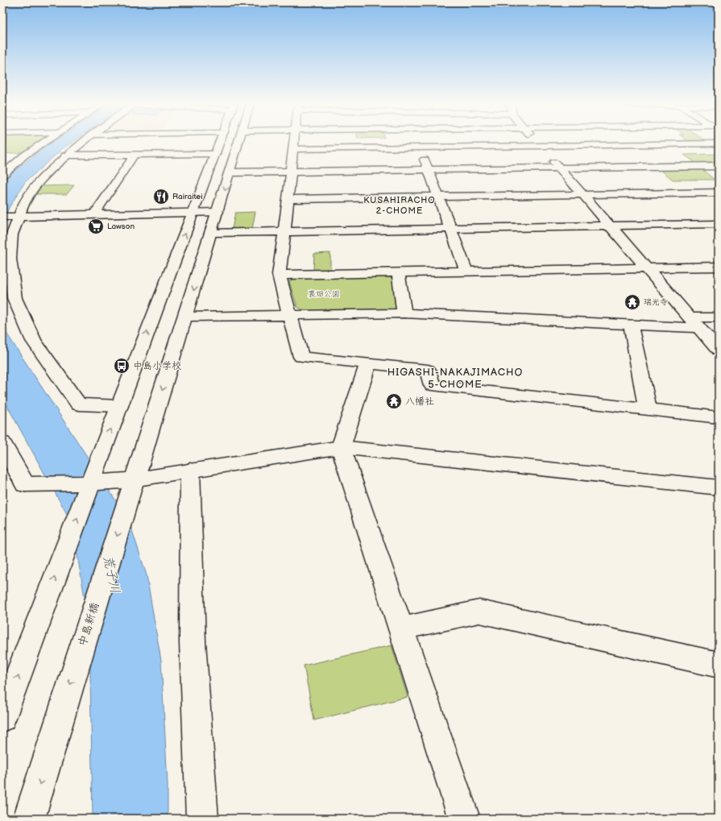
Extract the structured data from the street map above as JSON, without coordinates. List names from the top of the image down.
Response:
{
  "streets": {
    "street": ["中島新橋"]
  },
  "districts": ["KUSAHIRACHO 2-CHOME", "HIGASHI-NAKAJIMACHO 5-CHOME"],
  "water": ["荒子川"],
  "parks": ["裏畑公園"],
  "places": {
    "restaurant": ["Rairaitei"],
    "supermarket": ["Lawson"],
    "temple": ["瑞光寺", "八幡社"],
    "bus stop": ["中島小学校"]
  }
}
